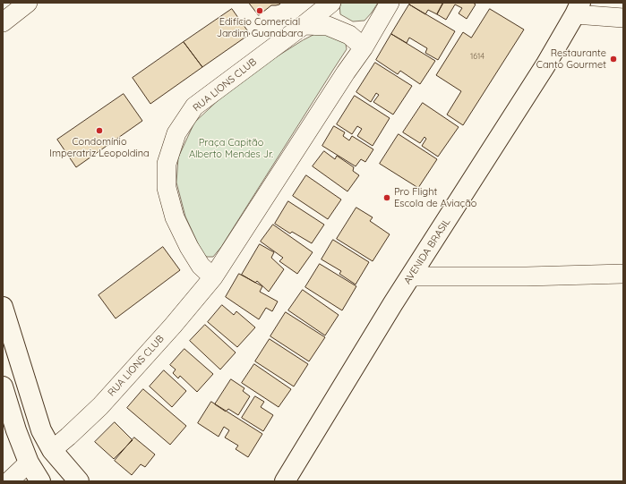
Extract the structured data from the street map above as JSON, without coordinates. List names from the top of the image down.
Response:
{
  "streets": {
    "main road": ["AVENIDA BRASIL"],
    "street": ["RUA LIONS CLUB"]
  },
  "parks": ["Praça Capitão Alberto Mendes Jr."],
  "places": [
    "Edifício Comercial Jardim Guanabara",
    "Restaurante Canto Gourmet",
    "Condomínio Imperatriz Leopoldina",
    "Pro Flight Escola de Aviação"
  ],
  "house_numbers": ["1614"]
}
